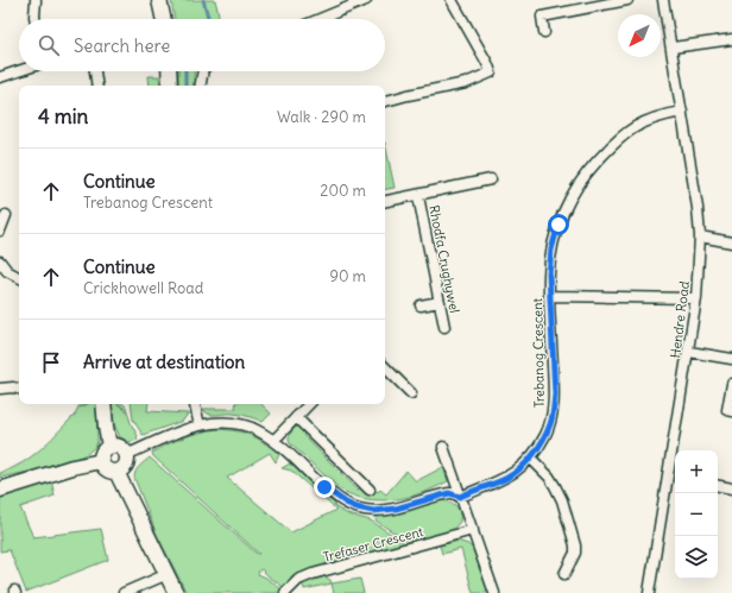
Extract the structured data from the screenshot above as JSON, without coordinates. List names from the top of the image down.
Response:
{
  "streets": {
    "street": [
      "Rhodfa Crughywel",
      "Hendre Road",
      "Trebanog Crescent",
      "Trefaser Crescent"
    ]
  },
  "crossings": [
    ["Hendre Road", "Trebanog Crescent"]
  ],
  "north": "bottom left",
  "page": {
    "search": "Search here",
    "heading": ["4 min", "Walk · 290 m"],
    "list": [
      ["Continue", "Trebanog Crescent", "200 m"],
      ["Continue", "Crickhowell Road", "90 m"],
      "Arrive at destination"
    ],
    "map_buttons": ["+", "−"]
  }
}
